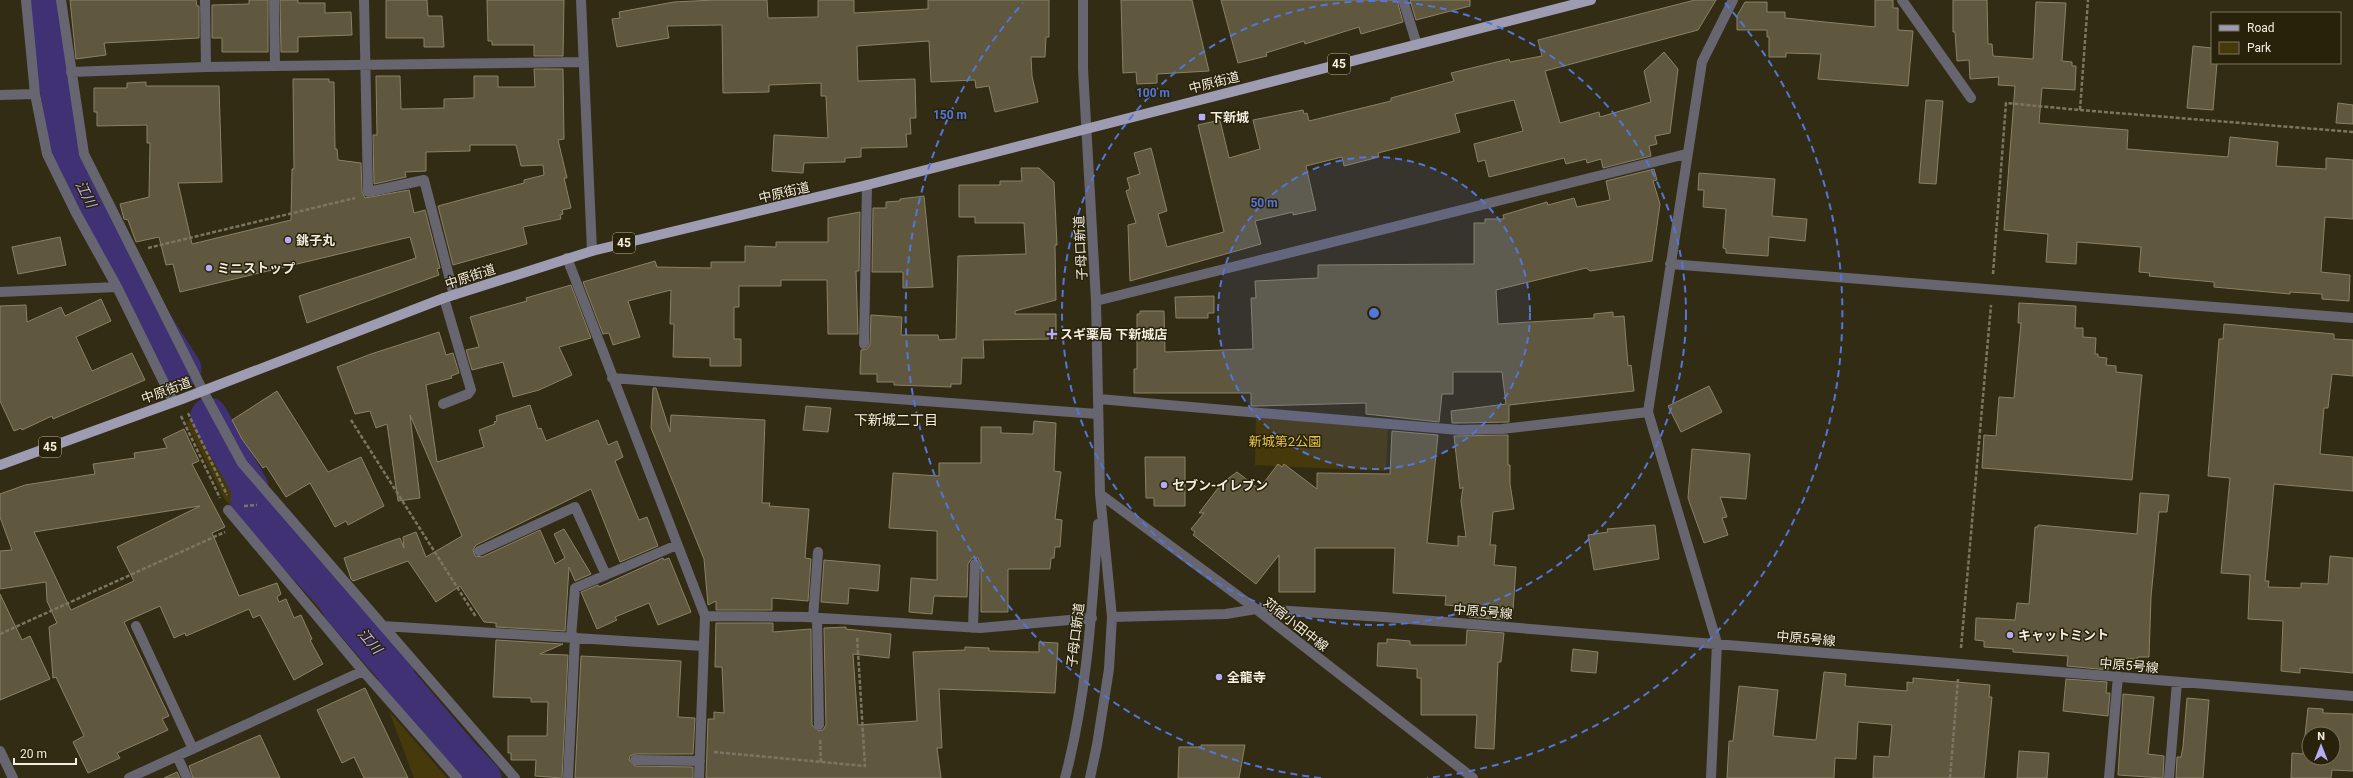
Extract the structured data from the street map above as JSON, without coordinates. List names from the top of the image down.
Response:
{
  "streets": {
    "main road": ["45", "中原街道"],
    "street": ["子母口新道", "中原5号線", "苅宿小田中線"]
  },
  "crossings": [
    ["中原街道", "子母口新道"],
    ["子母口新道", "中原5号線"],
    ["子母口新道", "苅宿小田中線"],
    ["中原5号線", "苅宿小田中線"]
  ],
  "districts": ["下新城二丁目"],
  "water": ["江川"],
  "parks": ["新城第2公園"],
  "places": {
    "transit": ["下新城"],
    "other": [
      "銚子丸",
      "ミニストップ",
      "セブン-イレブン",
      "キャットミント",
      "全龍寺"
    ],
    "health": ["スギ薬局 下新城店"]
  },
  "legend": ["Road", "Park"],
  "scale_bar": "20 m",
  "north": "top",
  "rings": ["100 m", "150 m", "50 m"]
}
